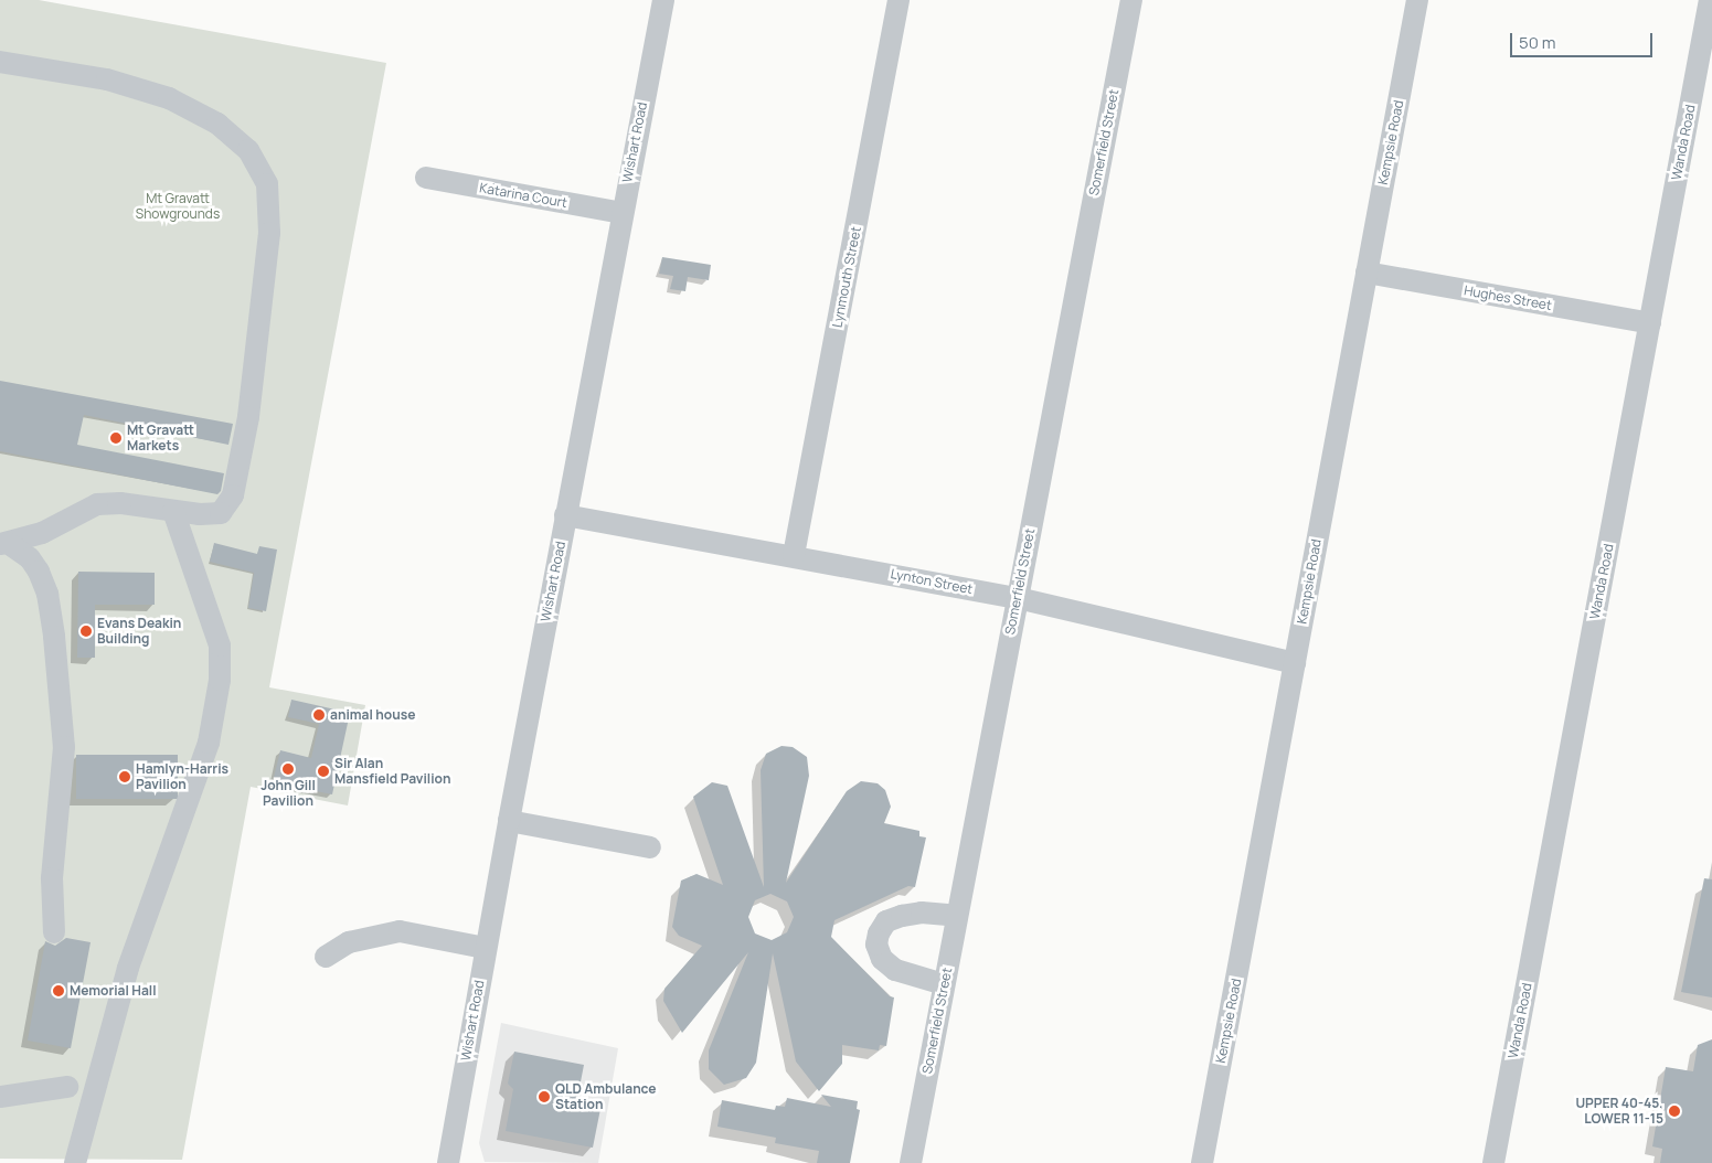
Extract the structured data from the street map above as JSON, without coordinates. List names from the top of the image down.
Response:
{
  "streets": {
    "street": [
      "Wishart Road",
      "Somerfield Street",
      "Kempsie Road",
      "Wanda Road",
      "Katarina Court",
      "Lynmouth Street",
      "Hughes Street",
      "Lynton Street"
    ]
  },
  "crossings": [
    ["Wishart Road", "Katarina Court"],
    ["Wishart Road", "Lynton Street"],
    ["Somerfield Street", "Lynton Street"],
    ["Kempsie Road", "Hughes Street"],
    ["Kempsie Road", "Lynton Street"],
    ["Wanda Road", "Hughes Street"],
    ["Lynmouth Street", "Lynton Street"]
  ],
  "parks": ["Mt Gravatt Showgrounds"],
  "places": [
    "Mt Gravatt Markets",
    "Evans Deakin Building",
    "animal house",
    "John Gill Pavilion",
    "Sir Alan Mansfield Pavilion",
    "Hamlyn-Harris Pavilion",
    "Memorial Hall",
    "QLD Ambulance Station",
    "UPPER 40-45, LOWER 11-15"
  ],
  "scale_bar": "50 m"
}
